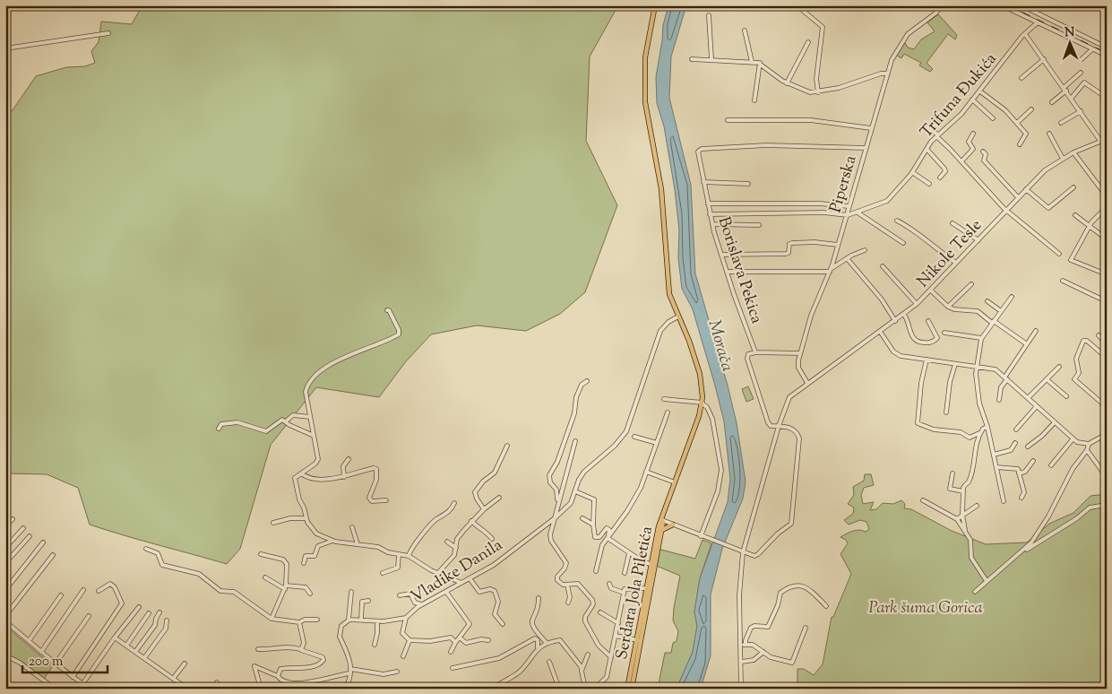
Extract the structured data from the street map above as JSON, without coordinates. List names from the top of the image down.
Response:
{
  "streets": {
    "main road": ["Serdara Jola Piletića"],
    "street": [
      "Trifuna Đukića",
      "Piperska",
      "Nikole Tesle",
      "Borislava Pekica",
      "Vladike Danila"
    ]
  },
  "crossings": [
    ["Trifuna Đukića", "Piperska"],
    ["Trifuna Đukića", "Borislava Pekica"],
    ["Piperska", "Nikole Tesle"],
    ["Piperska", "Borislava Pekica"],
    ["Vladike Danila", "Serdara Jola Piletića"]
  ],
  "water": ["Morača"],
  "parks": ["Park šuma Gorica"],
  "scale_bar": "200 m",
  "north": "top"
}
